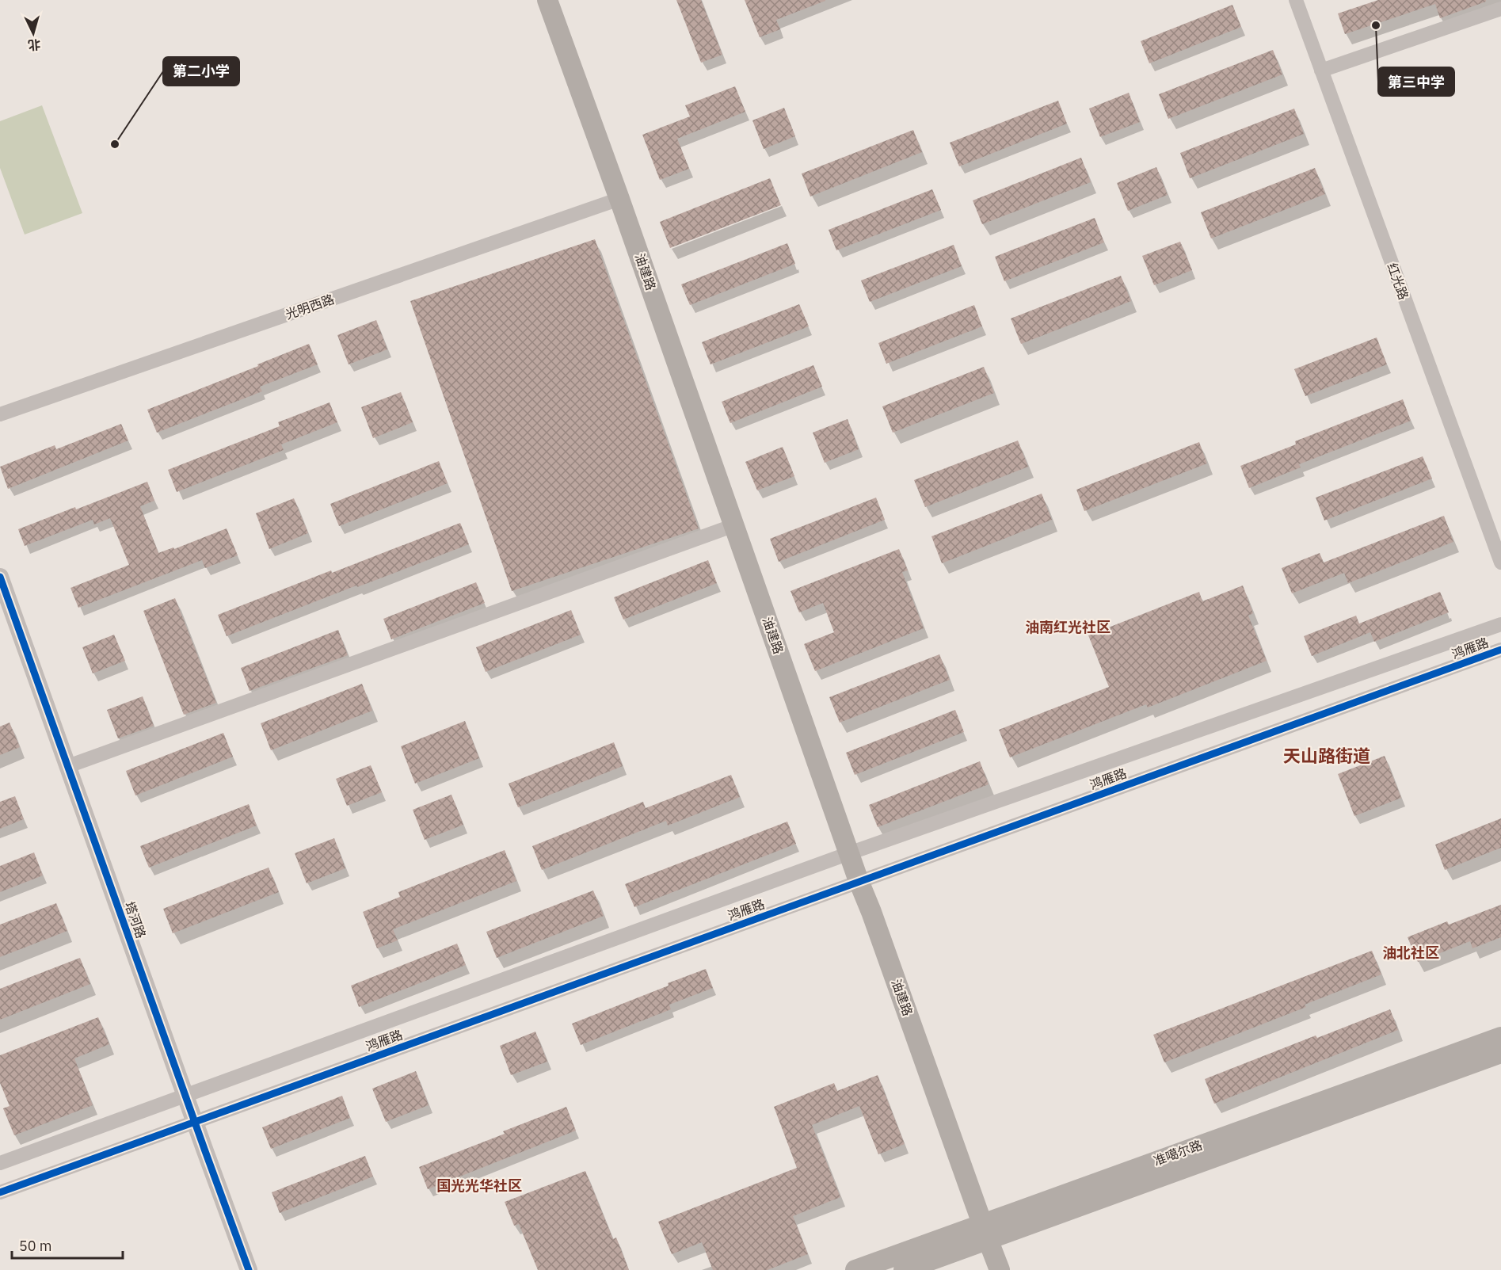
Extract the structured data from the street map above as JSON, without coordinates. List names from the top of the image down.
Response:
{
  "streets": {
    "main road": ["油建路", "准噶尔路"],
    "street": [
      "红光路",
      "光明西路",
      "鸿雁路",
      "塔河路"
    ]
  },
  "crossings": [
    ["油建路", "光明西路"],
    ["油建路", "鸿雁路"],
    ["油建路", "准噶尔路"],
    ["鸿雁路", "塔河路"]
  ],
  "districts": [
    "油南红光社区",
    "天山路街道",
    "油北社区",
    "国光光华社区"
  ],
  "places": ["第三中学", "第二小学"],
  "scale_bar": "50 m",
  "north": "bottom"
}
